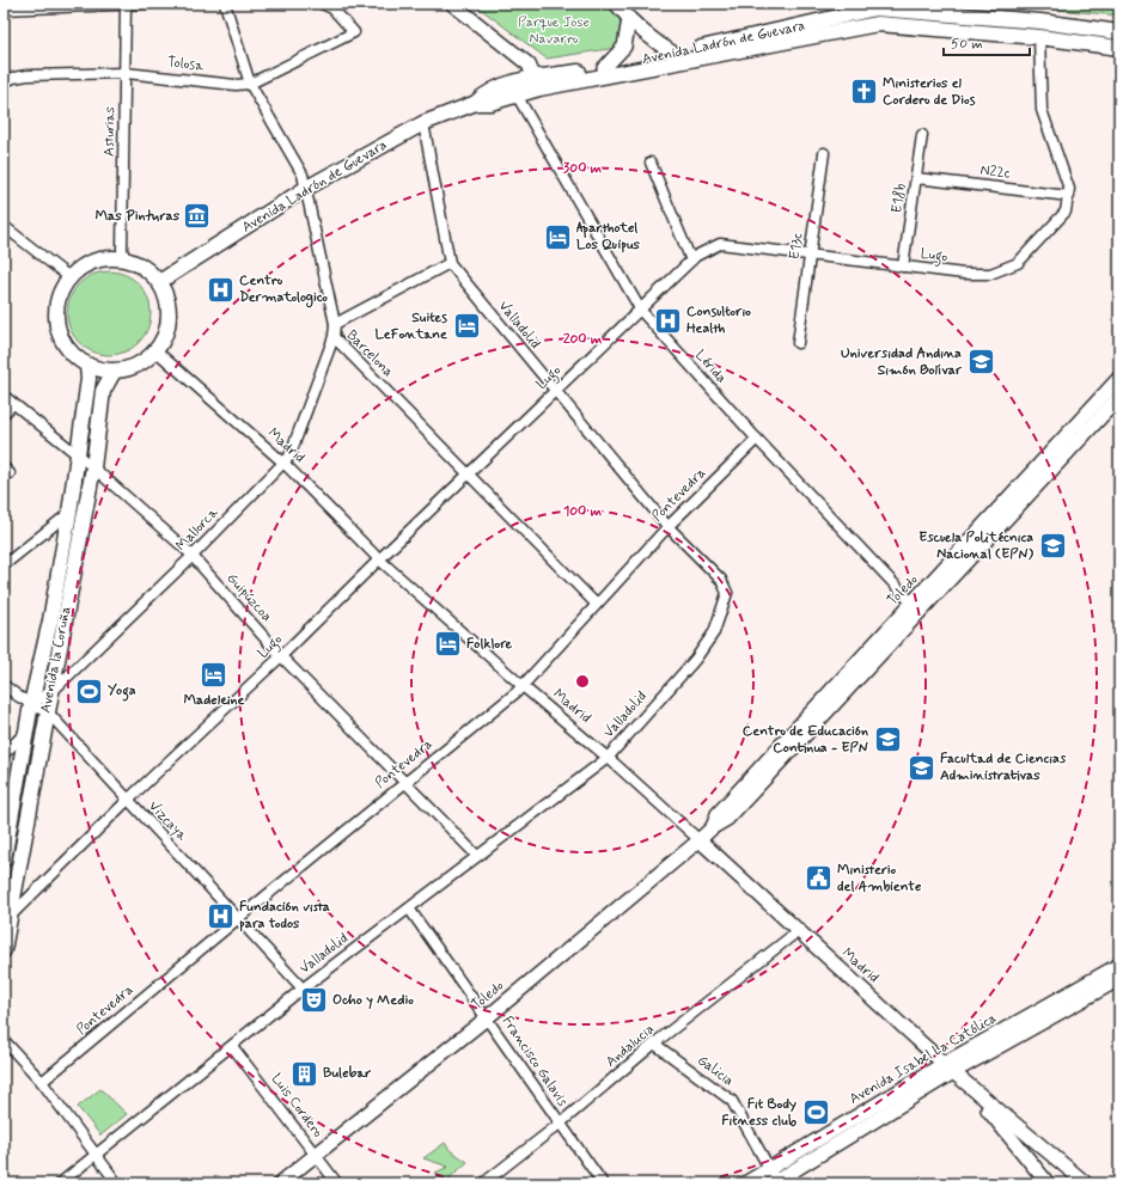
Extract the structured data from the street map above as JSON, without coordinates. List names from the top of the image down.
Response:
{
  "streets": {
    "main road": ["Avenida Ladrón de Guevara", "Avenida la Coruña"],
    "street": [
      "Tolosa",
      "Asturias",
      "N22c",
      "E18b",
      "E13c",
      "Lugo",
      "Valladolid",
      "Barcelona",
      "Lérida",
      "Madrid",
      "Pontevedra",
      "Mallorca",
      "Toledo",
      "Guipúzcoa",
      "Vizcaya",
      "Andalucia",
      "Avenida Isabel La Católica",
      "Francisco Galavis",
      "Galicia",
      "Luis Cordero"
    ]
  },
  "crossings": [
    ["Avenida Ladrón de Guevara", "Asturias"],
    ["Avenida Ladrón de Guevara", "Valladolid"],
    ["Avenida Ladrón de Guevara", "Barcelona"],
    ["Avenida Ladrón de Guevara", "Lérida"],
    ["Avenida Ladrón de Guevara", "Madrid"],
    ["Avenida Ladrón de Guevara", "Avenida la Coruña"],
    ["Tolosa", "Asturias"],
    ["Tolosa", "Barcelona"],
    ["Asturias", "Madrid"],
    ["Asturias", "Avenida la Coruña"],
    ["N22c", "E18b"],
    ["N22c", "Lugo"],
    ["E18b", "Lugo"],
    ["E13c", "Lugo"],
    ["Lugo", "Valladolid"],
    ["Lugo", "Barcelona"],
    ["Lugo", "Lérida"],
    ["Lugo", "Madrid"],
    ["Lugo", "Guipúzcoa"],
    ["Lugo", "Avenida la Coruña"],
    ["Lugo", "Vizcaya"],
    ["Valladolid", "Madrid"],
    ["Valladolid", "Pontevedra"],
    ["Valladolid", "Guipúzcoa"],
    ["Valladolid", "Vizcaya"],
    ["Valladolid", "Francisco Galavis"],
    ["Valladolid", "Luis Cordero"],
    ["Barcelona", "Pontevedra"],
    ["Barcelona", "Mallorca"],
    ["Lérida", "Pontevedra"],
    ["Lérida", "Toledo"],
    ["Madrid", "Pontevedra"],
    ["Madrid", "Mallorca"],
    ["Madrid", "Toledo"],
    ["Madrid", "Avenida la Coruña"],
    ["Madrid", "Andalucia"],
    ["Madrid", "Avenida Isabel La Católica"],
    ["Pontevedra", "Guipúzcoa"],
    ["Pontevedra", "Vizcaya"],
    ["Mallorca", "Guipúzcoa"],
    ["Mallorca", "Avenida la Coruña"],
    ["Mallorca", "Vizcaya"],
    ["Toledo", "Francisco Galavis"],
    ["Toledo", "Luis Cordero"],
    ["Guipúzcoa", "Avenida la Coruña"],
    ["Avenida la Coruña", "Vizcaya"],
    ["Andalucia", "Francisco Galavis"],
    ["Andalucia", "Galicia"],
    ["Avenida Isabel La Católica", "Galicia"]
  ],
  "parks": ["Parque Jose Navarro"],
  "places": {
    "church": ["Ministerios el Cordero de Dios"],
    "museum": ["Mas Pinturas"],
    "hotel": [
      "Aparthotel Los Quipus",
      "Suites LeFontane",
      "Folklore",
      "Madeleine"
    ],
    "hospital": ["Centro Dermatologico", "Consultorio Health", "Fundación vista para todos"],
    "school or university": [
      "Universidad Andina Simón Bolívar",
      "Escuela Politécnica Nacional (EPN)",
      "Centro de Educación Continua - EPN",
      "Facultad de Ciencias Administrativas"
    ],
    "sports": ["Yoga", "Fit Body Fitness club"],
    "public building": ["Ministerio del Ambiente"],
    "theatre": ["Ocho y Medio"],
    "building": ["Bulebar"]
  },
  "scale_bar": "50 m",
  "rings": ["300 m", "200 m", "100 m"]
}
